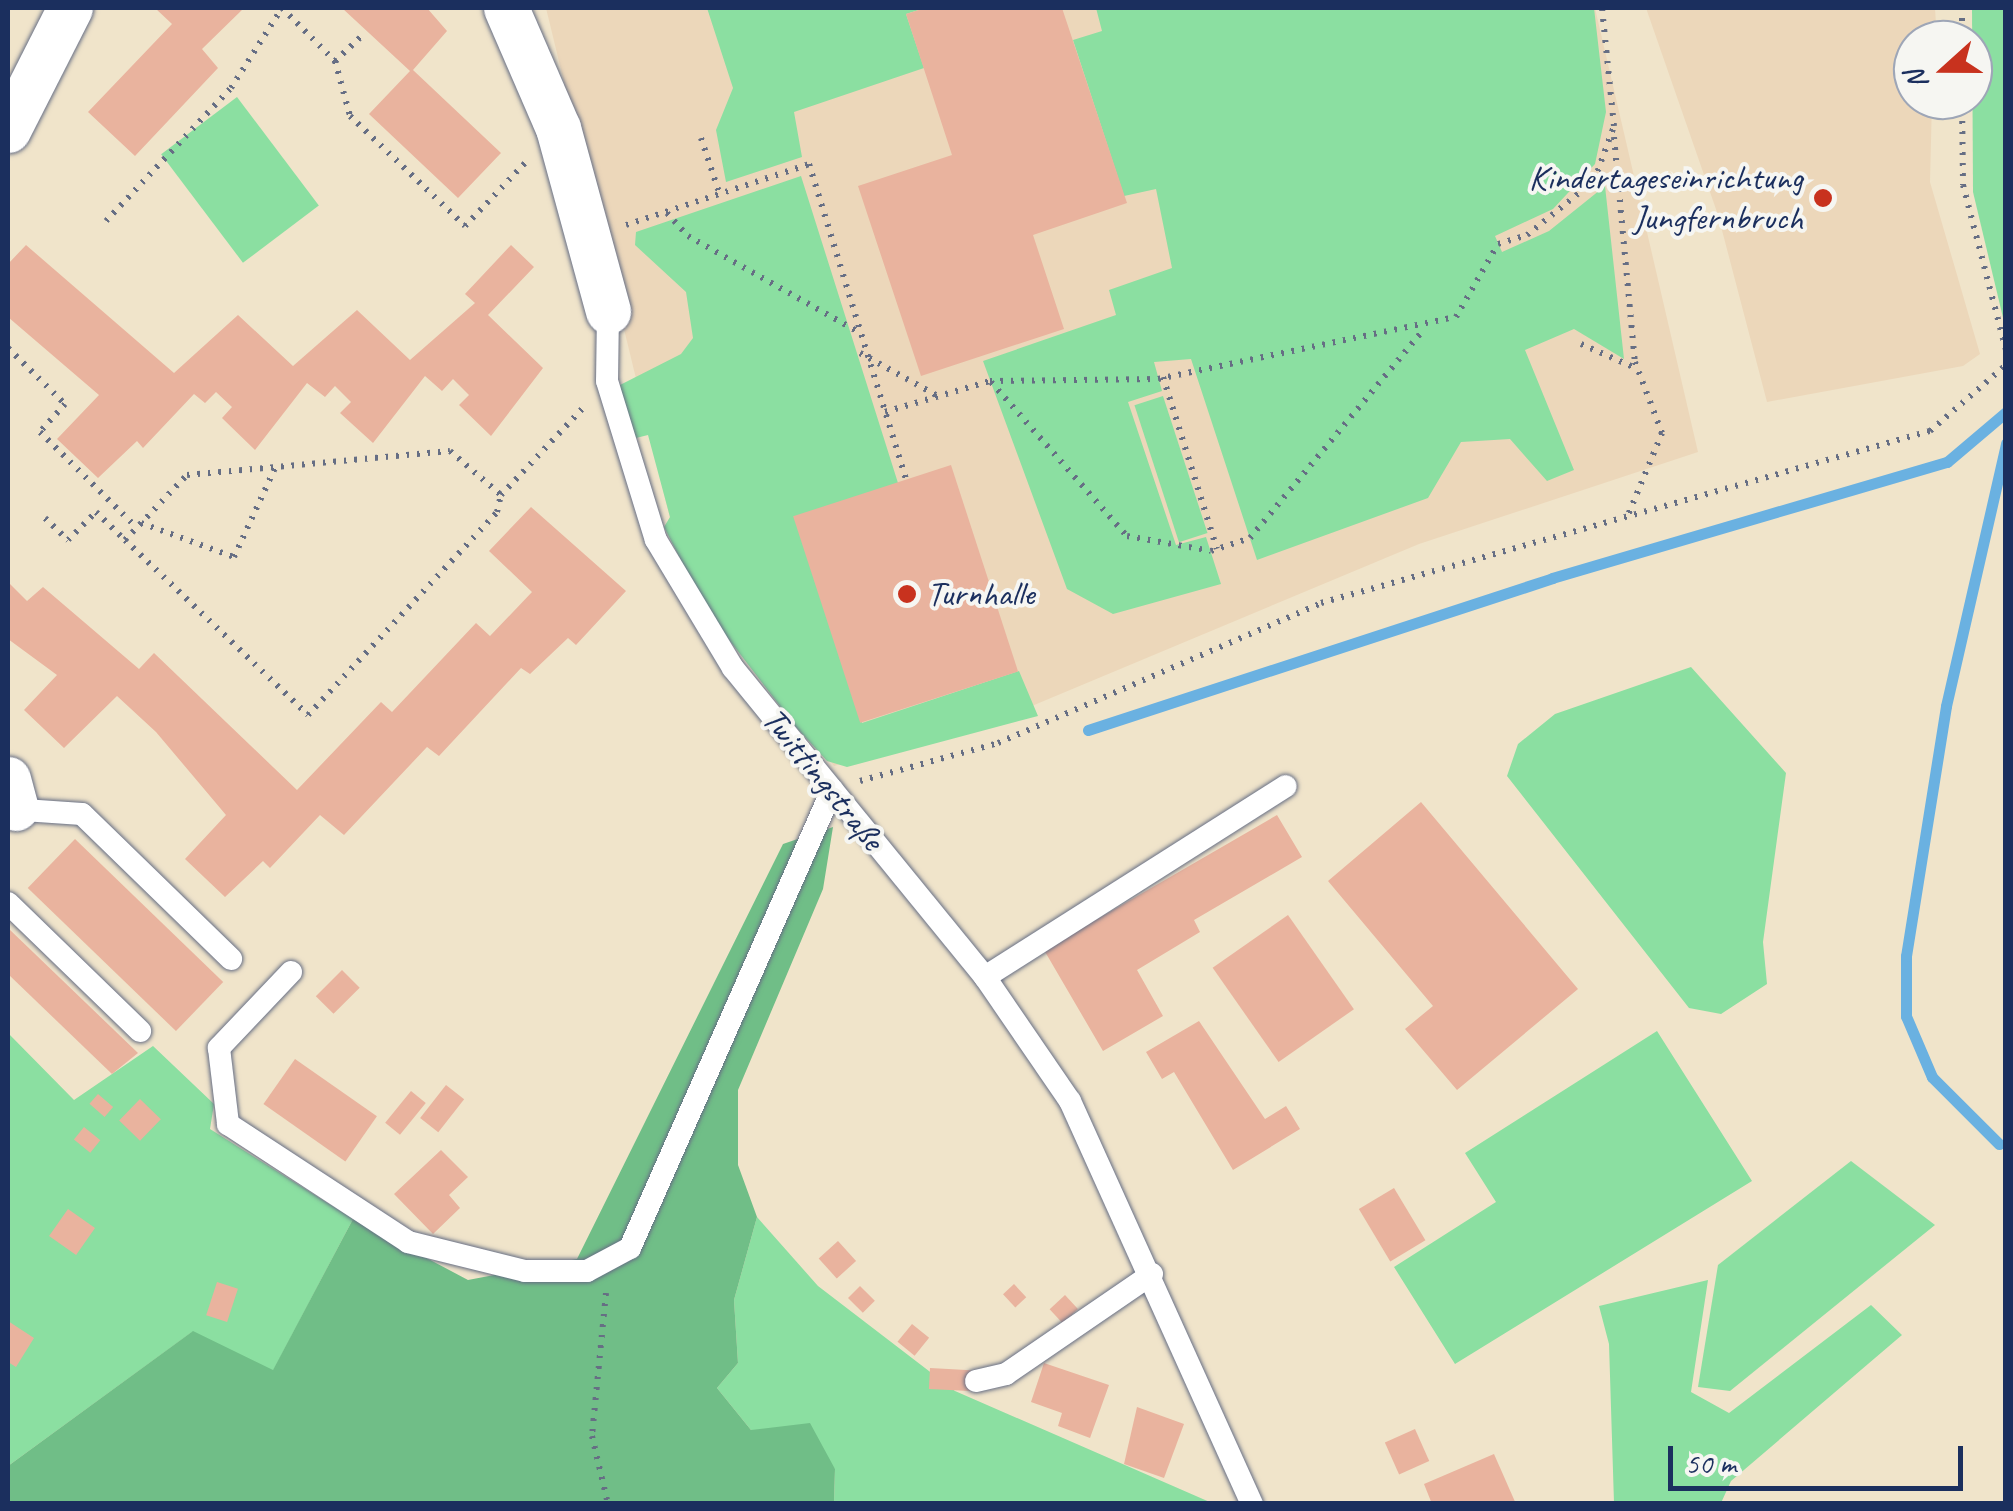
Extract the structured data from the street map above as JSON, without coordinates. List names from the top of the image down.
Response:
{
  "streets": {
    "street": ["Twittingstraße"]
  },
  "places": ["Kindertageseinrichtung Jungfernbruch", "Turnhalle"],
  "scale_bar": "50 m",
  "north": "left"
}
